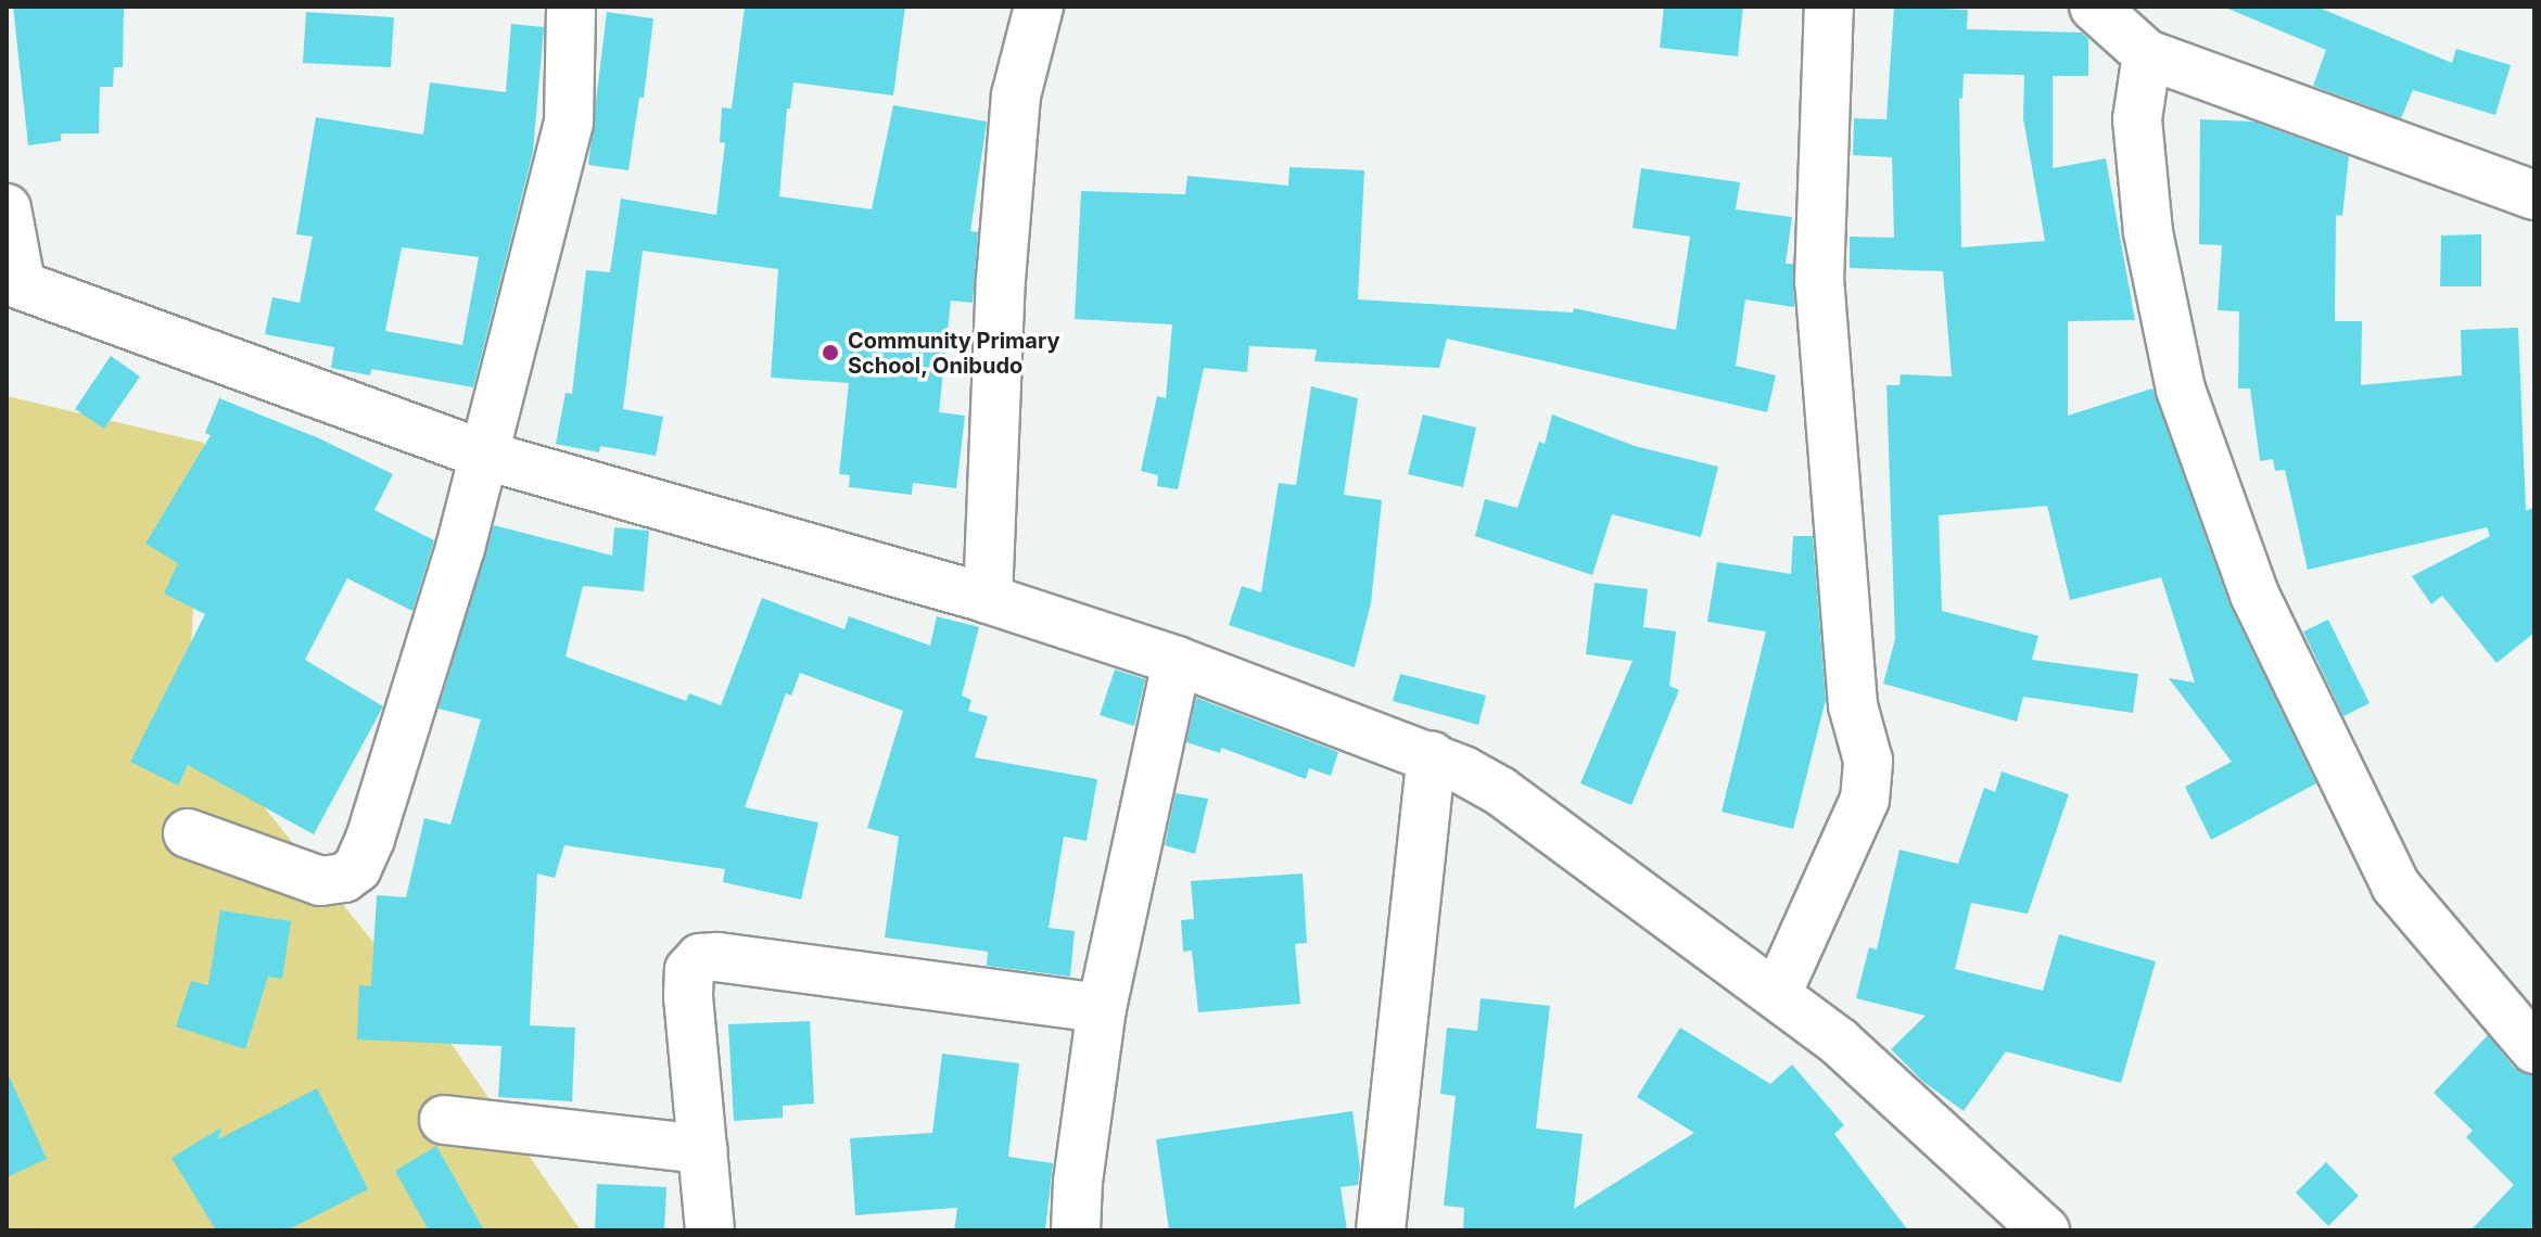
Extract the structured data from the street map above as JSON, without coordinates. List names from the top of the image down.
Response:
{
  "places": ["Community Primary School, Onibudo"]
}
